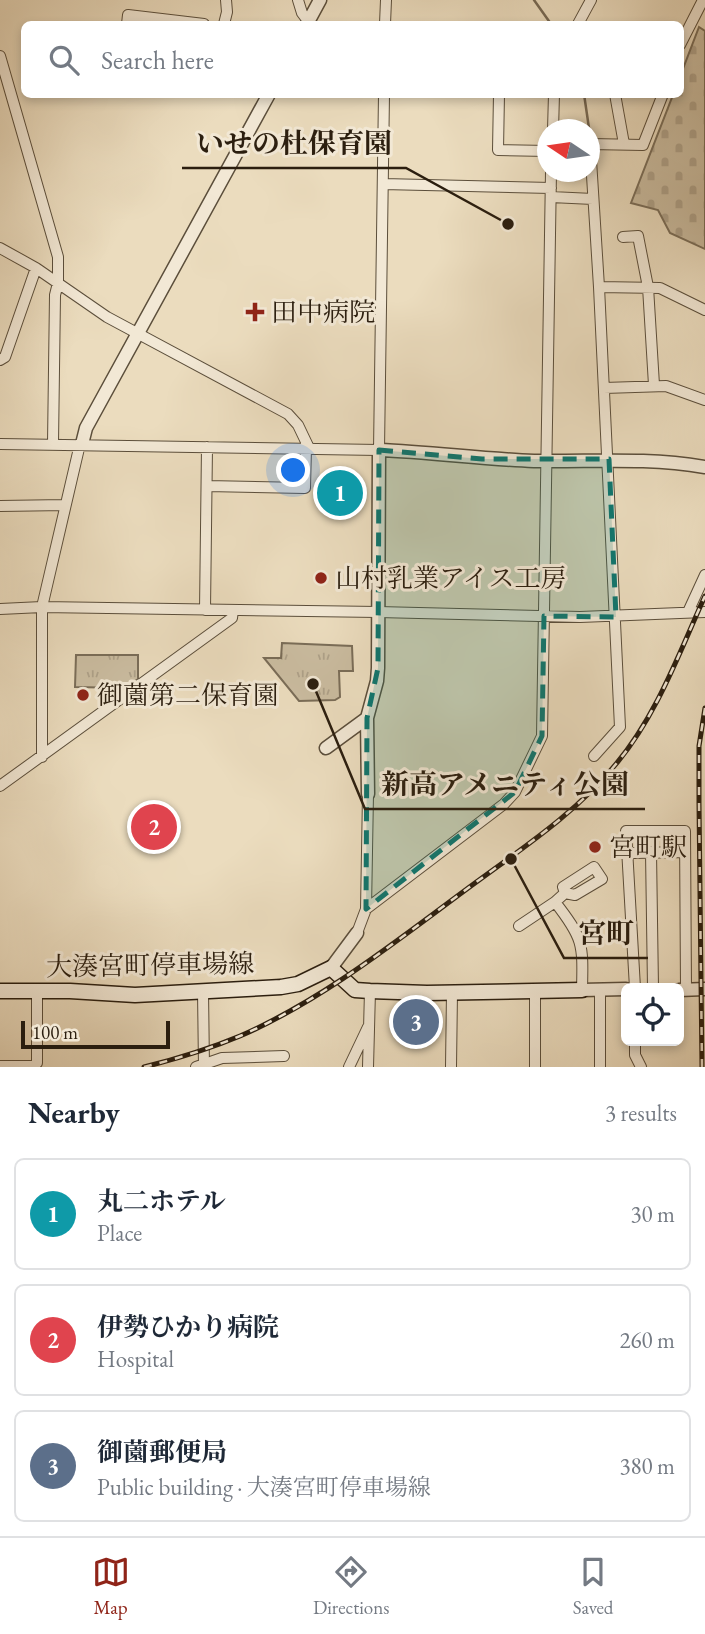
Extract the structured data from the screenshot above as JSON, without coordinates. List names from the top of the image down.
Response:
{
  "streets": {
    "main road": ["大湊宮町停車場線"]
  },
  "places": {
    "other": [
      "いせの杜保育園",
      "山村乳業アイス工房",
      "新高アメニティ公園",
      "御薗第二保育園",
      "宮町駅",
      "宮町"
    ],
    "health": ["田中病院"]
  },
  "scale_bar": "100 m",
  "north": "left",
  "page": {
    "search": "Search here",
    "pins": ["1", "2", "3"],
    "scale": "100 m",
    "heading": ["Nearby", "3 results"],
    "list": [
      {
        "mark": "1",
        "name": "丸二ホテル",
        "note": "Place",
        "value": "30 m"
      },
      {
        "mark": "2",
        "name": "伊勢ひかり病院",
        "note": "Hospital",
        "value": "260 m"
      },
      {
        "mark": "3",
        "name": "御薗郵便局",
        "note": "Public building · 大湊宮町停車場線",
        "value": "380 m"
      }
    ],
    "nav": ["Map", "Directions", "Saved"]
  }
}
